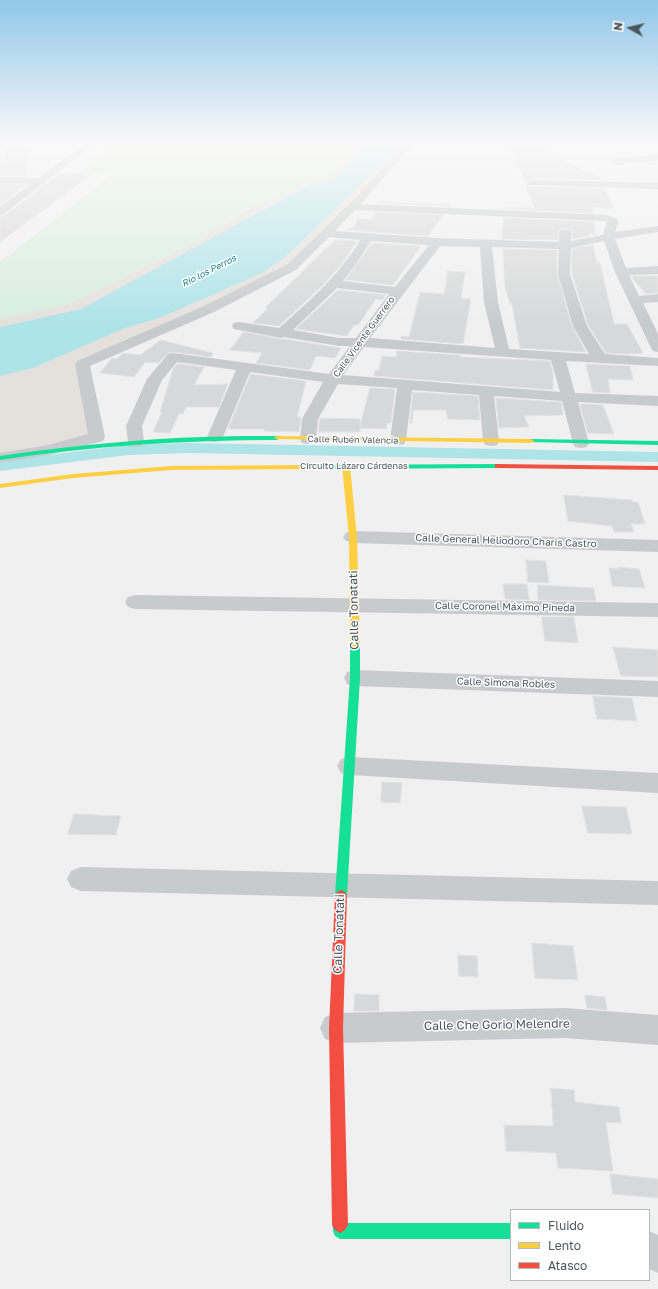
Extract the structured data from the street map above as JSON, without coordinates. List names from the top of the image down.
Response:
{
  "streets": {
    "street": [
      "Calle Vicente Guerrero",
      "Calle Rubén Valencia",
      "Circuito Lázaro Cárdenas",
      "Calle General Heliodoro Charis Castro",
      "Calle Coronel Máximo Pineda",
      "Calle Tonatati",
      "Calle Simona Robles",
      "Calle Che Gorio Melendre"
    ]
  },
  "crossings": [
    ["Calle Vicente Guerrero", "Calle Rubén Valencia"],
    ["Circuito Lázaro Cárdenas", "Calle Tonatati"],
    ["Calle General Heliodoro Charis Castro", "Calle Tonatati"],
    ["Calle Coronel Máximo Pineda", "Calle Tonatati"],
    ["Calle Tonatati", "Calle Simona Robles"],
    ["Calle Tonatati", "Calle Che Gorio Melendre"]
  ],
  "water": ["Rio los Perros"],
  "legend": ["Fluido", "Lento", "Atasco"],
  "north": "left"
}
